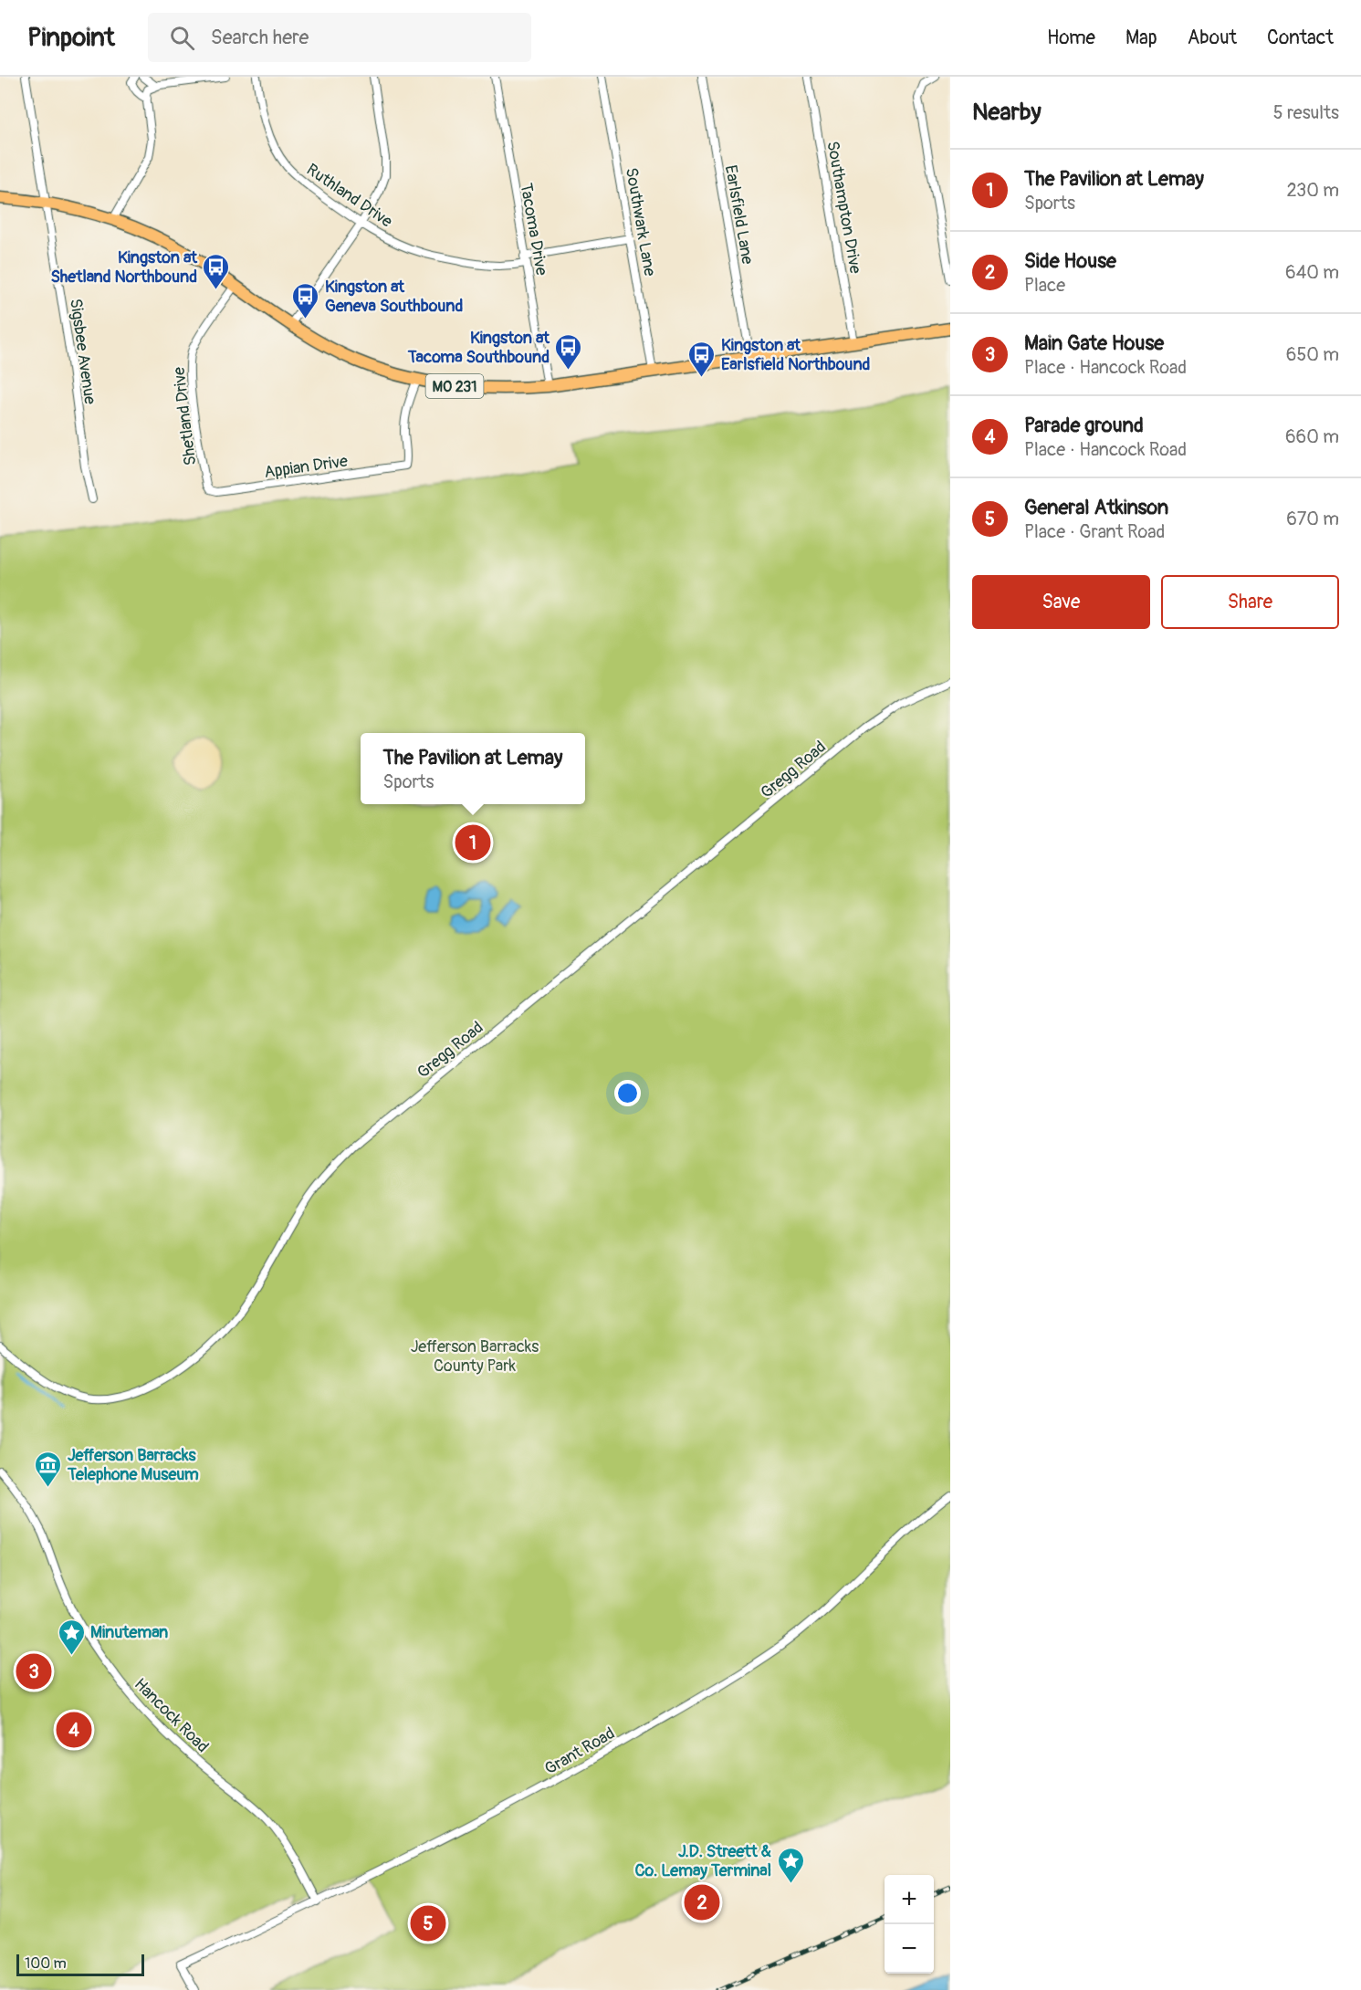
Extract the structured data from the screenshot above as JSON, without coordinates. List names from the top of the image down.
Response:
{
  "streets": {
    "main road": ["MO 231"],
    "street": [
      "Ruthland Drive",
      "Southampton Drive",
      "Earlsfield Lane",
      "Southwark Lane",
      "Tacoma Drive",
      "Sigsbee Avenue",
      "Shetland Drive",
      "Appian Drive",
      "Gregg Road",
      "Hancock Road",
      "Grant Road"
    ]
  },
  "crossings": [
    ["Ruthland Drive", "Southwark Lane"],
    ["Ruthland Drive", "Tacoma Drive"],
    ["Southampton Drive", "MO 231"],
    ["Earlsfield Lane", "MO 231"],
    ["Southwark Lane", "MO 231"],
    ["Tacoma Drive", "MO 231"],
    ["Sigsbee Avenue", "MO 231"],
    ["MO 231", "Shetland Drive"],
    ["MO 231", "Appian Drive"],
    ["Shetland Drive", "Appian Drive"],
    ["Hancock Road", "Grant Road"]
  ],
  "parks": ["Jefferson Barracks County Park"],
  "places": {
    "bus stop": [
      "Kingston at Shetland Northbound",
      "Kingston at Geneva Southbound",
      "Kingston at Tacoma Southbound",
      "Kingston at Earlsfield Northbound"
    ],
    "museum": ["Jefferson Barracks Telephone Museum"],
    "place": ["Minuteman", "J.D. Streett & Co. Lemay Terminal"]
  },
  "scale_bar": "100 m",
  "page": {
    "header": "Pinpoint",
    "search": "Search here",
    "nav": [
      "Home",
      "Map",
      "About",
      "Contact"
    ],
    "heading": ["Nearby", "5 results"],
    "list": [
      {
        "mark": "1",
        "name": "The Pavilion at Lemay",
        "note": "Sports",
        "value": "230 m"
      },
      {
        "mark": "2",
        "name": "Side House",
        "note": "Place",
        "value": "640 m"
      },
      {
        "mark": "3",
        "name": "Main Gate House",
        "note": "Place · Hancock Road",
        "value": "650 m"
      },
      {
        "mark": "4",
        "name": "Parade ground",
        "note": "Place · Hancock Road",
        "value": "660 m"
      },
      {
        "mark": "5",
        "name": "General Atkinson",
        "note": "Place · Grant Road",
        "value": "670 m"
      }
    ],
    "buttons": ["Save", "Share"],
    "popup": ["The Pavilion at Lemay", "Sports"],
    "pins": [
      "1",
      "3",
      "4",
      "2",
      "5"
    ],
    "map_buttons": ["+", "−"],
    "scale": "100 m"
  }
}
